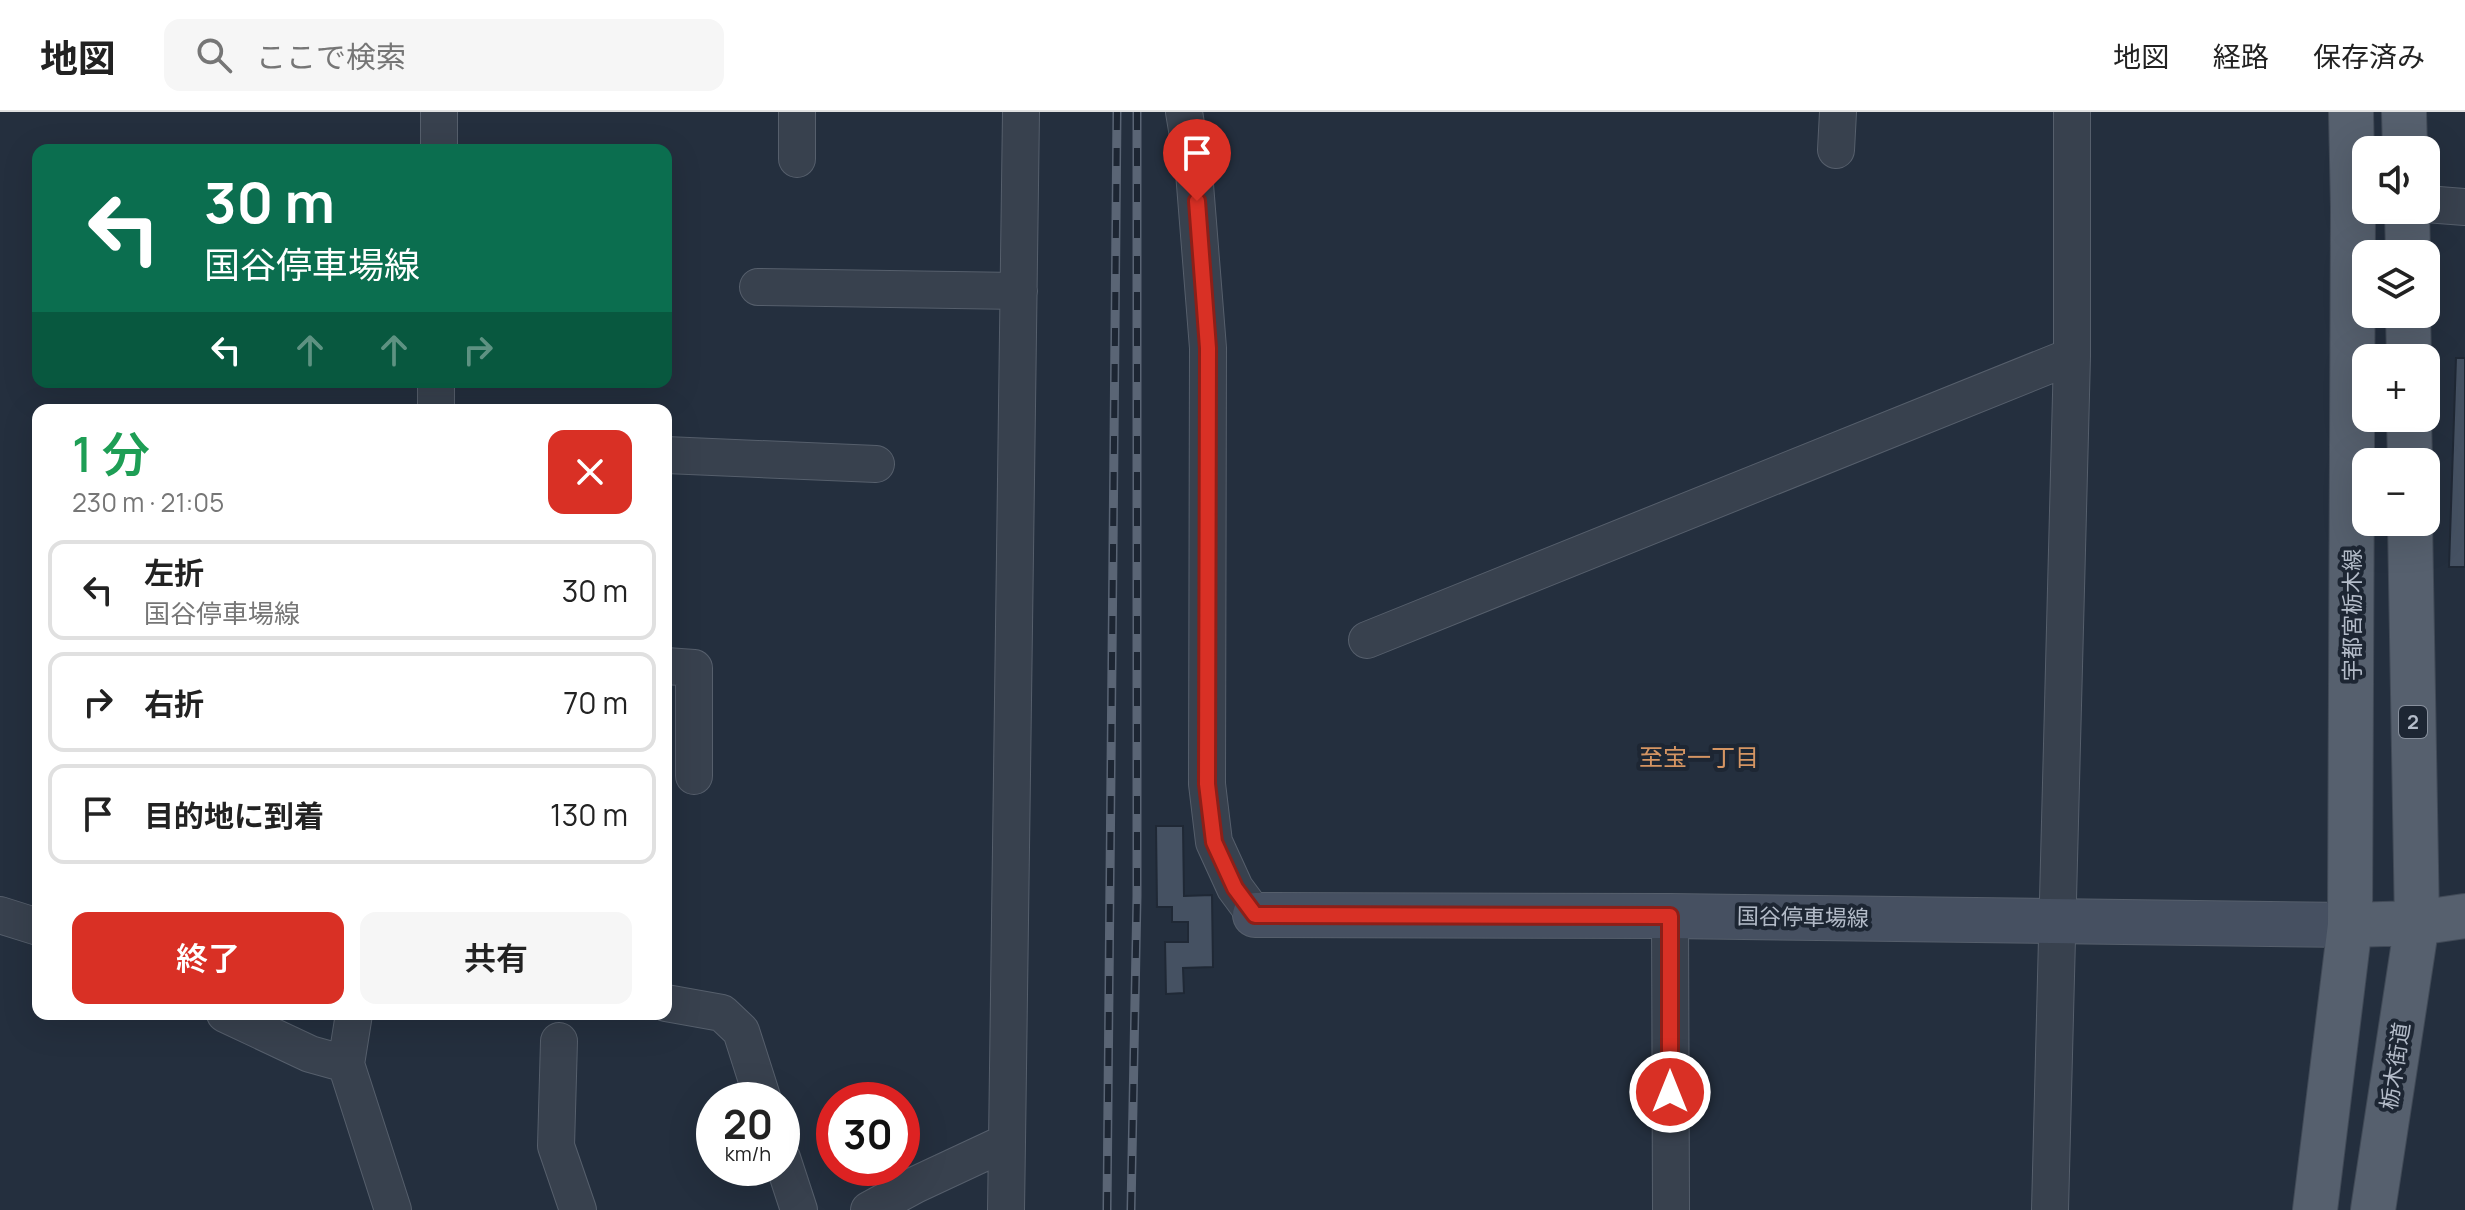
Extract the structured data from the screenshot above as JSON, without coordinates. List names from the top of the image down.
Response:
{
  "streets": {
    "main road": [
      "宇都宮栃木線",
      "2",
      "国谷停車場線",
      "栃木街道"
    ]
  },
  "crossings": [
    ["宇都宮栃木線", "国谷停車場線"],
    ["2", "栃木街道"]
  ],
  "districts": ["至宝一丁目"],
  "page": {
    "header": "地図",
    "search": "ここで検索",
    "nav": ["地図", "経路", "保存済み"],
    "map_buttons": ["+", "−"],
    "turn": ["30 m", "国谷停車場線"],
    "heading": ["1 分", "230 m · 21:05"],
    "list": [
      {
        "name": "左折",
        "note": "国谷停車場線",
        "value": "30 m"
      },
      {
        "name": "右折",
        "value": "70 m"
      },
      {
        "name": "目的地に到着",
        "value": "130 m"
      }
    ],
    "buttons": ["終了", "共有"],
    "speed": "20 km/h",
    "limit": "30"
  }
}
